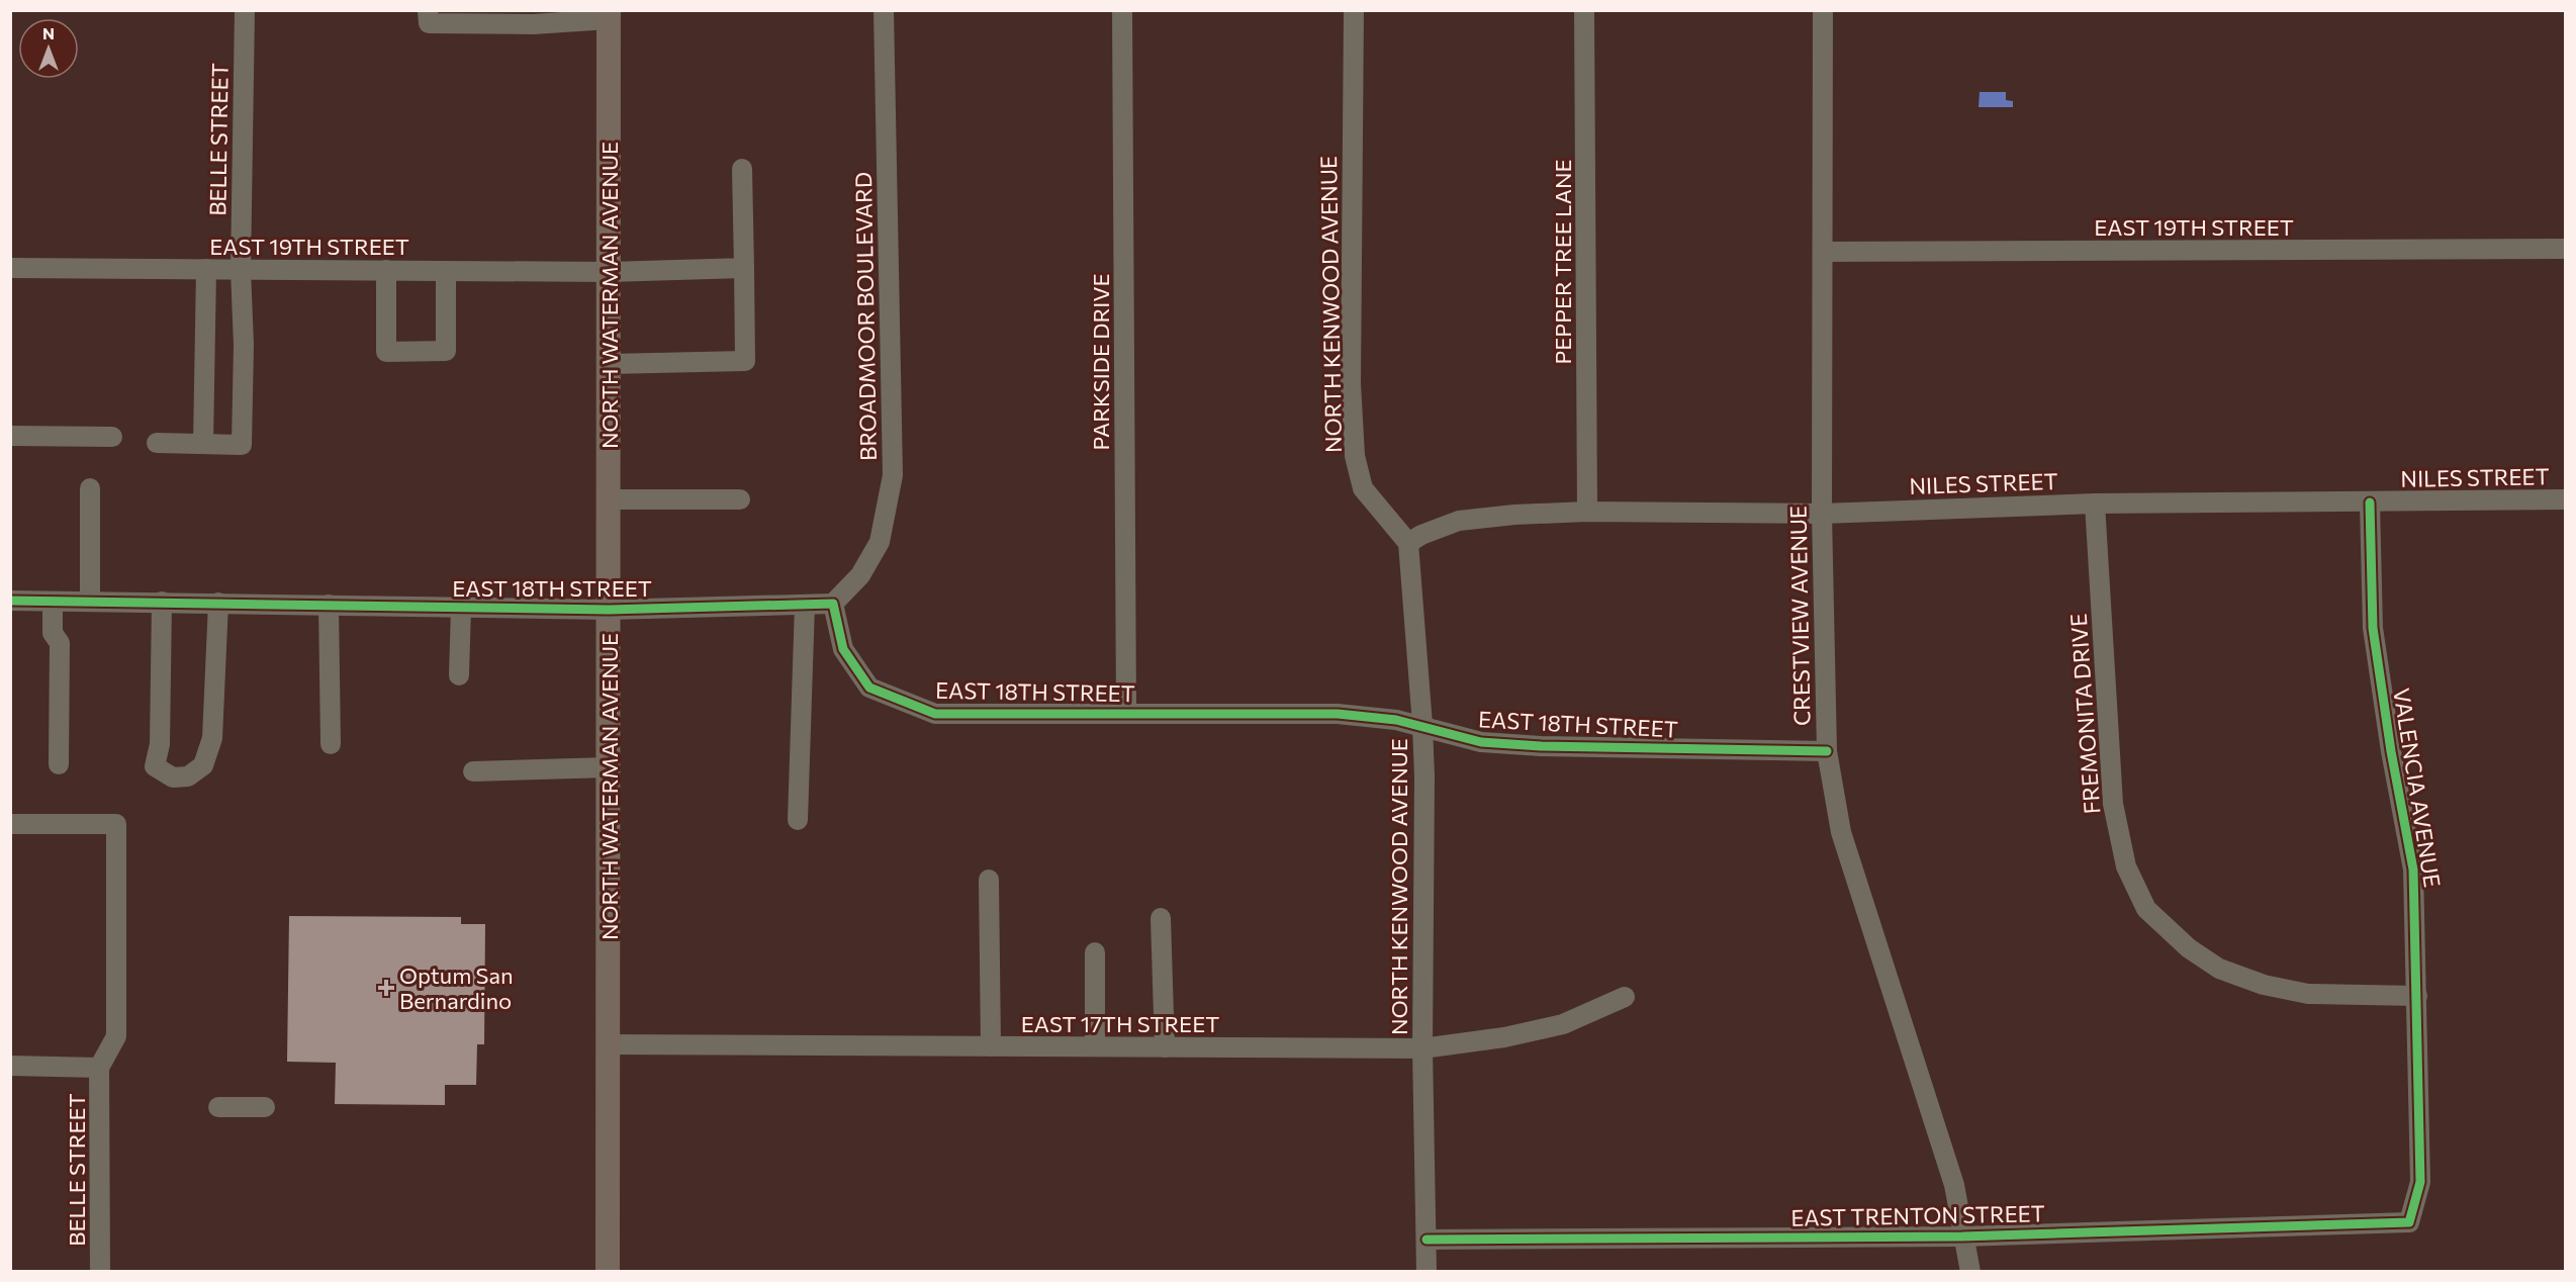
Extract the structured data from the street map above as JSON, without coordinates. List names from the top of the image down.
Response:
{
  "streets": {
    "main road": ["NORTH WATERMAN AVENUE"],
    "street": [
      "BELLE STREET",
      "EAST 19TH STREET",
      "PEPPER TREE LANE",
      "NORTH KENWOOD AVENUE",
      "BROADMOOR BOULEVARD",
      "PARKSIDE DRIVE",
      "NILES STREET",
      "EAST 18TH STREET",
      "CRESTVIEW AVENUE",
      "FREMONITA DRIVE",
      "VALENCIA AVENUE",
      "EAST 17TH STREET",
      "EAST TRENTON STREET"
    ]
  },
  "crossings": [
    ["BELLE STREET", "EAST 19TH STREET"],
    ["EAST 19TH STREET", "NORTH WATERMAN AVENUE"],
    ["EAST 19TH STREET", "CRESTVIEW AVENUE"],
    ["PEPPER TREE LANE", "NILES STREET"],
    ["NORTH WATERMAN AVENUE", "EAST 18TH STREET"],
    ["NORTH WATERMAN AVENUE", "EAST 17TH STREET"],
    ["NORTH KENWOOD AVENUE", "NILES STREET"],
    ["NORTH KENWOOD AVENUE", "EAST 18TH STREET"],
    ["NORTH KENWOOD AVENUE", "EAST 17TH STREET"],
    ["NORTH KENWOOD AVENUE", "EAST TRENTON STREET"],
    ["BROADMOOR BOULEVARD", "EAST 18TH STREET"],
    ["PARKSIDE DRIVE", "EAST 18TH STREET"],
    ["NILES STREET", "CRESTVIEW AVENUE"],
    ["NILES STREET", "FREMONITA DRIVE"],
    ["NILES STREET", "VALENCIA AVENUE"],
    ["EAST 18TH STREET", "CRESTVIEW AVENUE"],
    ["CRESTVIEW AVENUE", "EAST TRENTON STREET"],
    ["FREMONITA DRIVE", "VALENCIA AVENUE"],
    ["VALENCIA AVENUE", "EAST TRENTON STREET"]
  ],
  "places": {
    "health": ["Optum San Bernardino"]
  },
  "north": "top"
}
